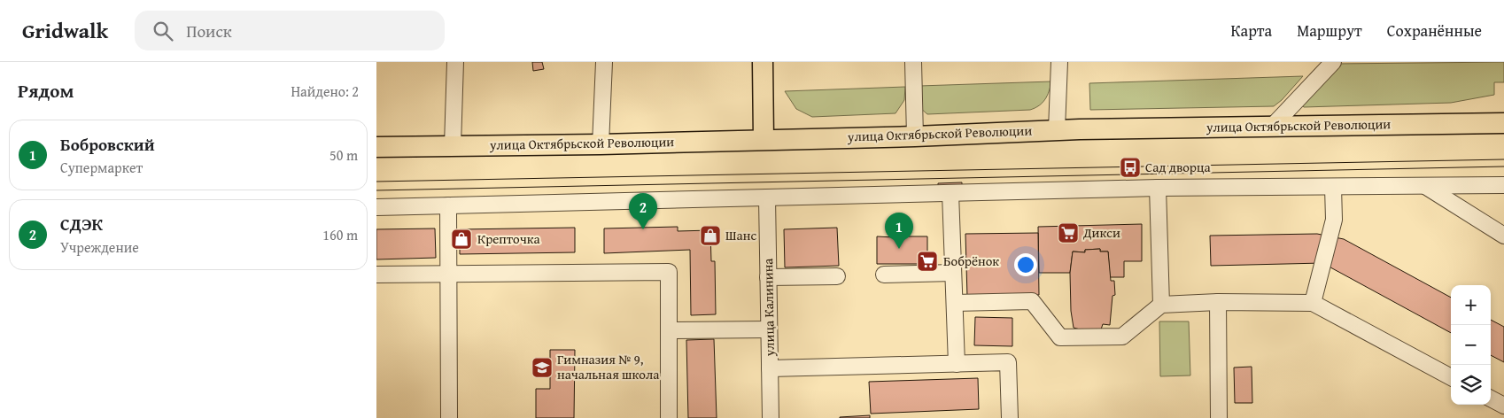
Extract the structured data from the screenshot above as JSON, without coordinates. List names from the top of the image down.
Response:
{
  "streets": {
    "main road": ["улица Октябрьской Революции"],
    "street": ["улица Калинина"]
  },
  "places": {
    "bus stop": ["Сад дворца"],
    "supermarket": ["Дикси", "Бобрёнок"],
    "shop": ["Шанс", "Крепточка"],
    "school or university": ["Гимназия № 9, начальная школа"]
  },
  "page": {
    "header": "Gridwalk",
    "search": "Поиск",
    "nav": ["Карта", "Маршрут", "Сохранённые"],
    "heading": ["Рядом", "Найдено: 2"],
    "list": [
      {
        "mark": "1",
        "name": "Бобровский",
        "note": "Супермаркет",
        "value": "50 m"
      },
      {
        "mark": "2",
        "name": "СДЭК",
        "note": "Учреждение",
        "value": "160 m"
      }
    ],
    "pins": ["2", "1"],
    "map_buttons": ["+", "−"]
  }
}
